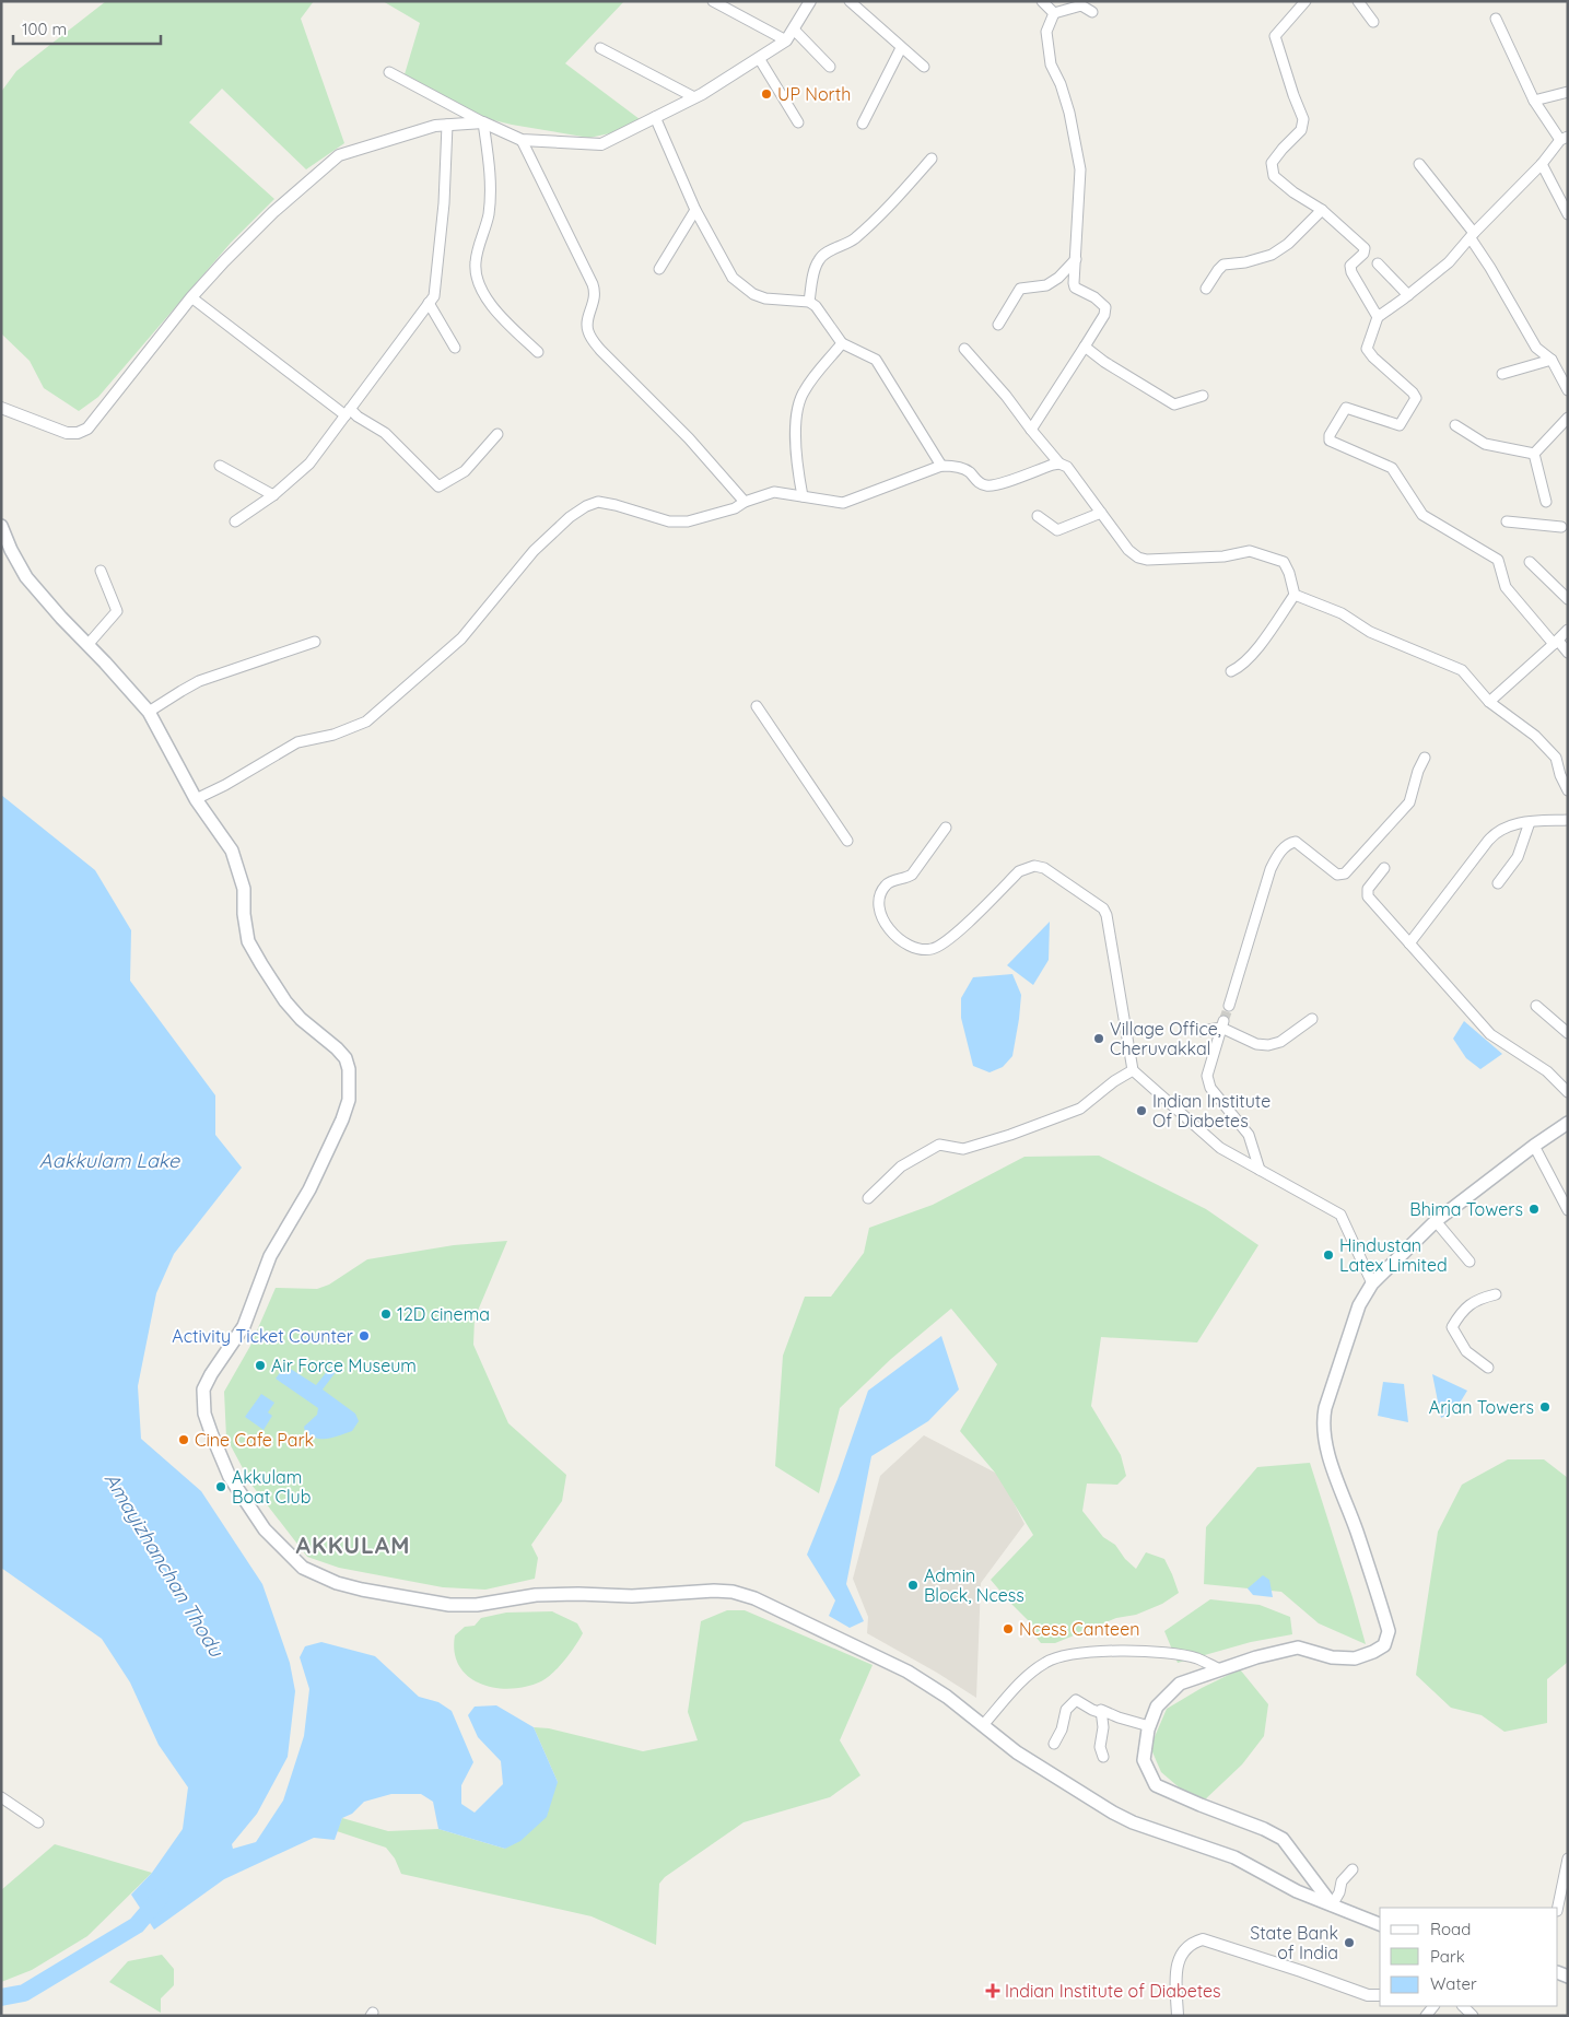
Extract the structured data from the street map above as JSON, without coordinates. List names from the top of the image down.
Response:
{
  "districts": ["AKKULAM"],
  "water": ["Aakkulam Lake", "Amayizhanchan Thodu"],
  "places": {
    "other": [
      "UP North",
      "Village Office, Cheruvakkal",
      "Indian Institute Of Diabetes",
      "Bhima Towers",
      "Hindustan Latex Limited",
      "12D cinema",
      "Activity Ticket Counter",
      "Air Force Museum",
      "Arjan Towers",
      "Cine Cafe Park",
      "Akkulam Boat Club",
      "Admin Block, Ncess",
      "Ncess Canteen",
      "State Bank of India"
    ],
    "health": ["Indian Institute of Diabetes"]
  },
  "legend": ["Road", "Park", "Water"],
  "scale_bar": "100 m"
}
